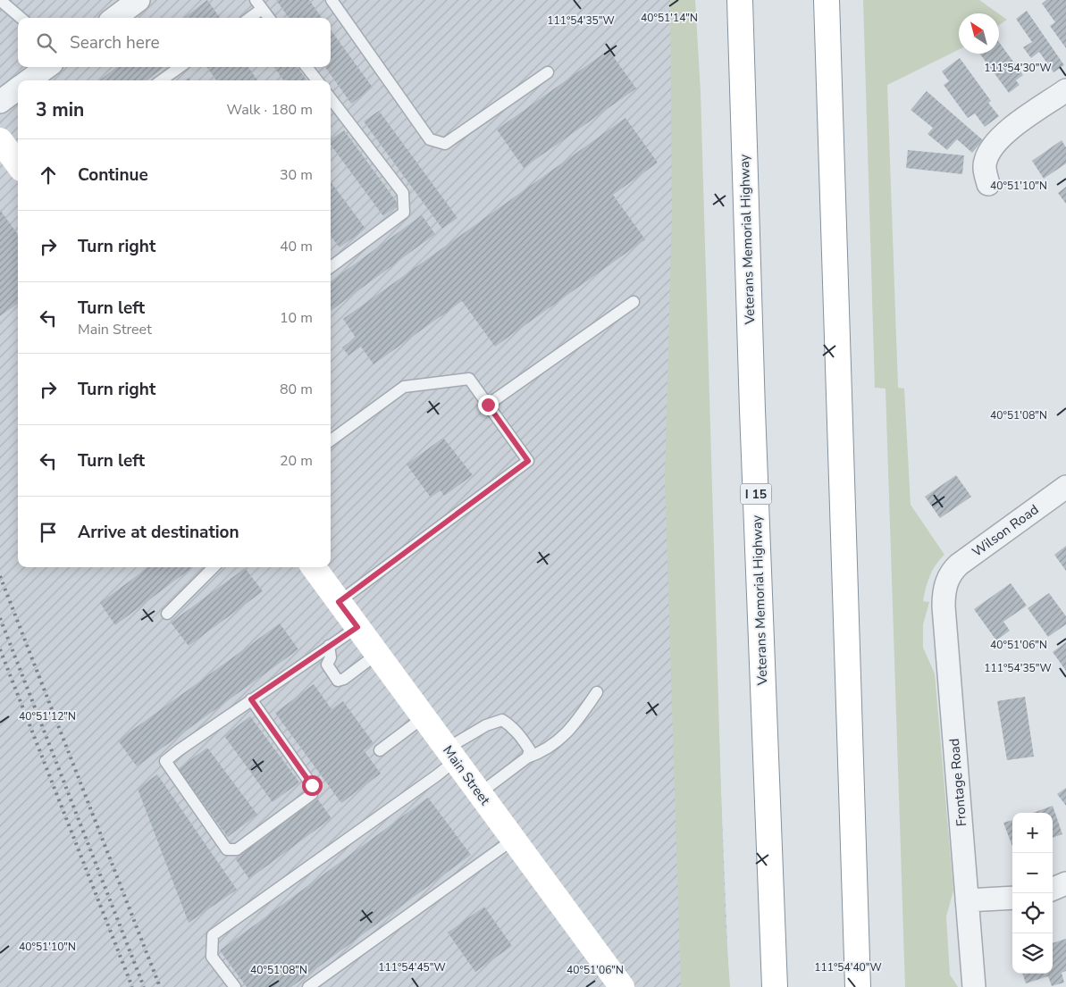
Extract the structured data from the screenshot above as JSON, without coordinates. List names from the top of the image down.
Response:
{
  "streets": {
    "main road": ["Veterans Memorial Highway", "I 15", "Main Street"],
    "street": ["Wilson Road", "Frontage Road"]
  },
  "crossings": [
    ["Wilson Road", "Frontage Road"]
  ],
  "north": "top left",
  "page": {
    "search": "Search here",
    "heading": ["3 min", "Walk · 180 m"],
    "list": [
      ["Continue", "30 m"],
      ["Turn right", "40 m"],
      ["Turn left", "Main Street", "10 m"],
      ["Turn right", "80 m"],
      ["Turn left", "20 m"],
      "Arrive at destination"
    ],
    "map_buttons": ["+", "−"]
  },
  "coordinates": [
    "40°51'14\"N",
    "111°54'35\"W",
    "111°54'30\"W",
    "40°51'10\"N",
    "40°51'08\"N",
    "40°51'06\"N",
    "40°51'12\"N",
    "111°54'45\"W",
    "111°54'40\"W"
  ]
}
